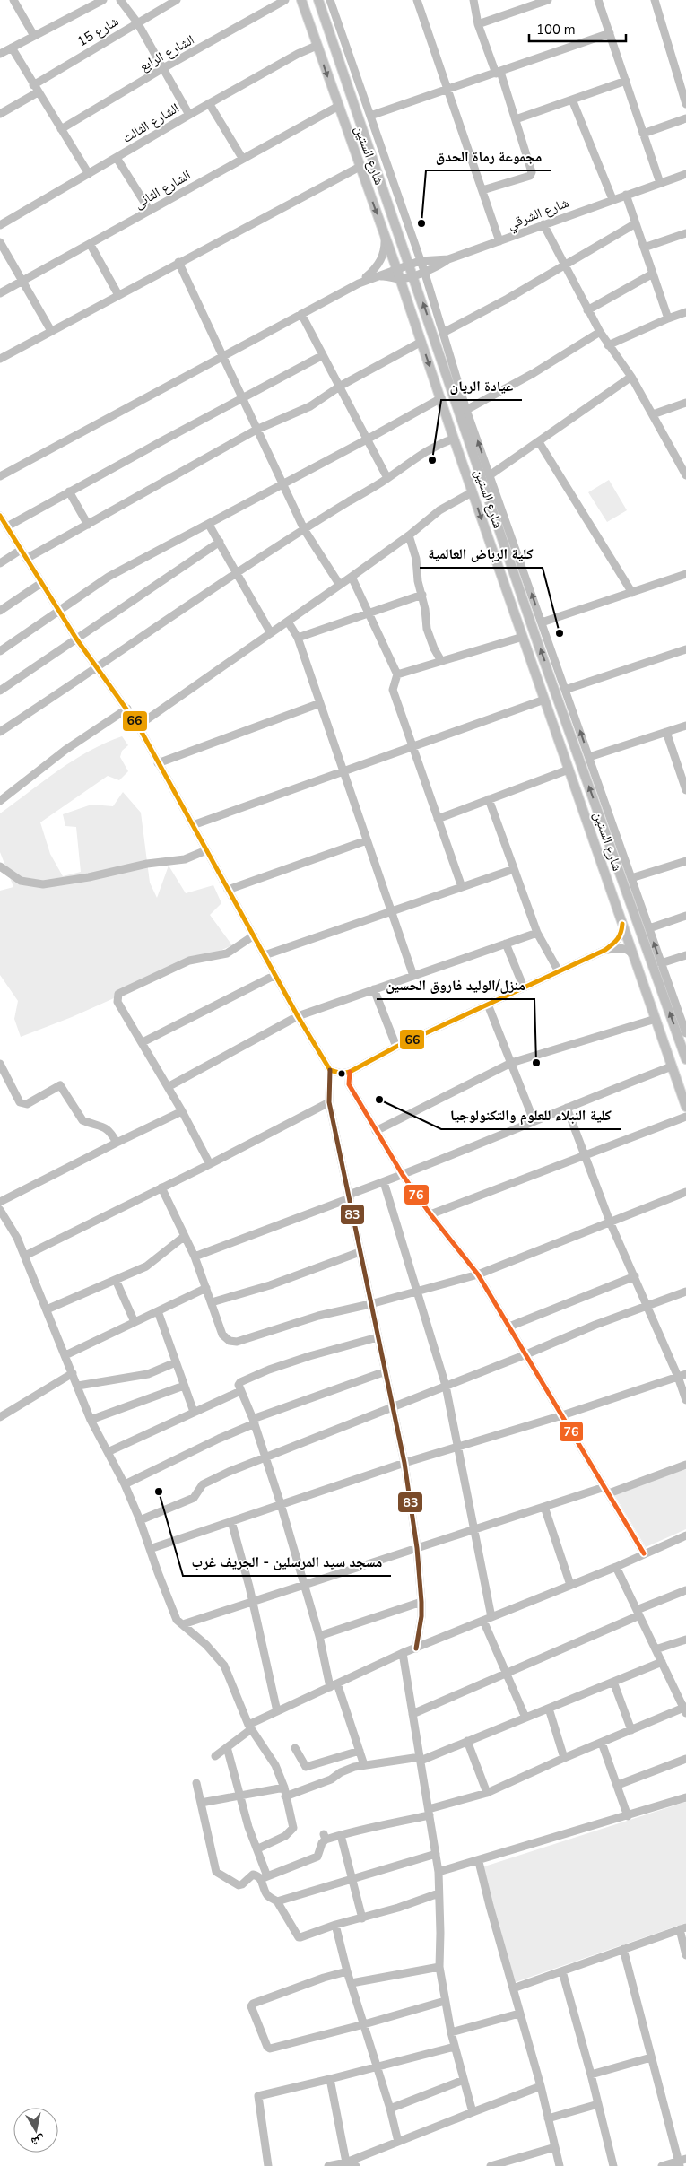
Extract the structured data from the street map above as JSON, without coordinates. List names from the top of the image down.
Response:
{
  "streets": {
    "main road": ["شارع الستين"],
    "street": [
      "شارع 15",
      "الشارع الرابع",
      "الشارع الثالث",
      "الشارع الثانى",
      "شارع الشرقي"
    ]
  },
  "crossings": [
    ["الشارع الثالث", "شارع الستين"],
    ["شارع الستين", "الشارع الثانى"]
  ],
  "places": [
    "مجموعة رماة الحدق",
    "عيادة الريان",
    "كلية الرباض العالمية",
    "منزل/الوليد فاروق الحسين",
    "كلية النبلاء للعلوم والتكنولوجيا",
    "مسجد سيد المرسلين - الجريف غرب"
  ],
  "lines": ["transit line 66", "transit line 83", "transit line 76"],
  "scale_bar": "100 m",
  "north": "bottom"
}
